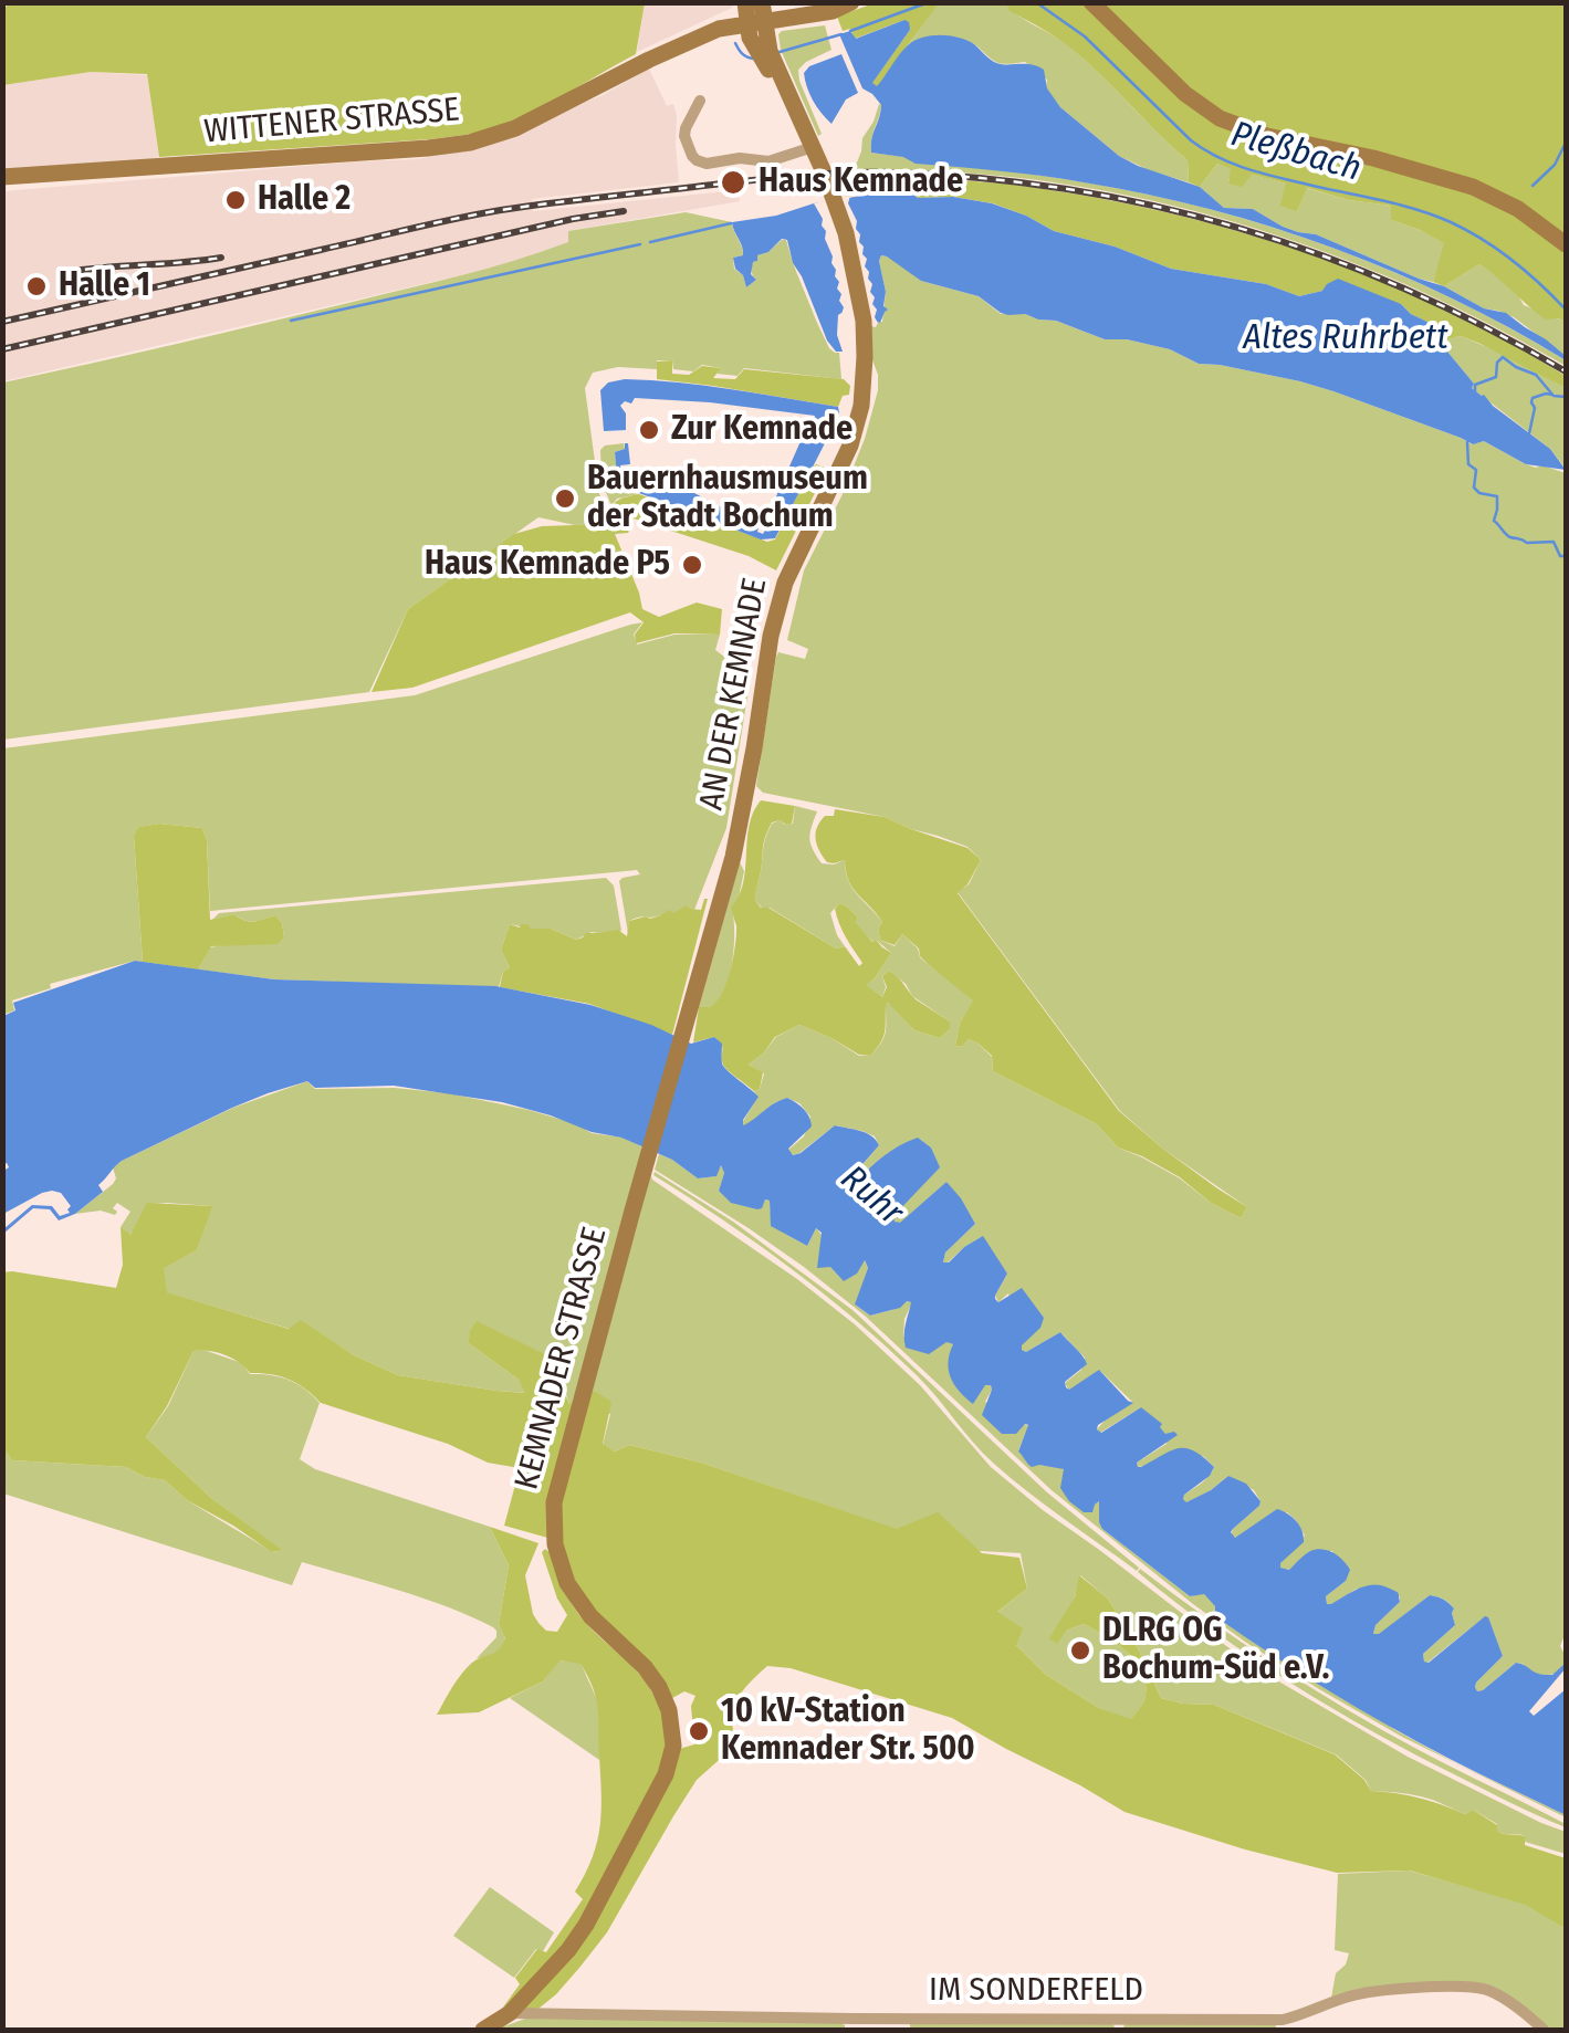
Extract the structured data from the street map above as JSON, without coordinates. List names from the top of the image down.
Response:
{
  "streets": {
    "main road": ["WITTENER STRASSE", "AN DER KEMNADE", "KEMNADER STRASSE"],
    "street": ["IM SONDERFELD"]
  },
  "crossings": [
    ["WITTENER STRASSE", "AN DER KEMNADE"],
    ["AN DER KEMNADE", "KEMNADER STRASSE"],
    ["KEMNADER STRASSE", "IM SONDERFELD"]
  ],
  "water": ["Pleßbach", "Altes Ruhrbett", "Ruhr"],
  "places": [
    "Haus Kemnade",
    "Halle 2",
    "Halle 1",
    "Zur Kemnade",
    "Bauernhausmuseum der Stadt Bochum",
    "Haus Kemnade P5",
    "DLRG OG Bochum-Süd e.V.",
    "10 kV-Station Kemnader Str. 500"
  ]
}
